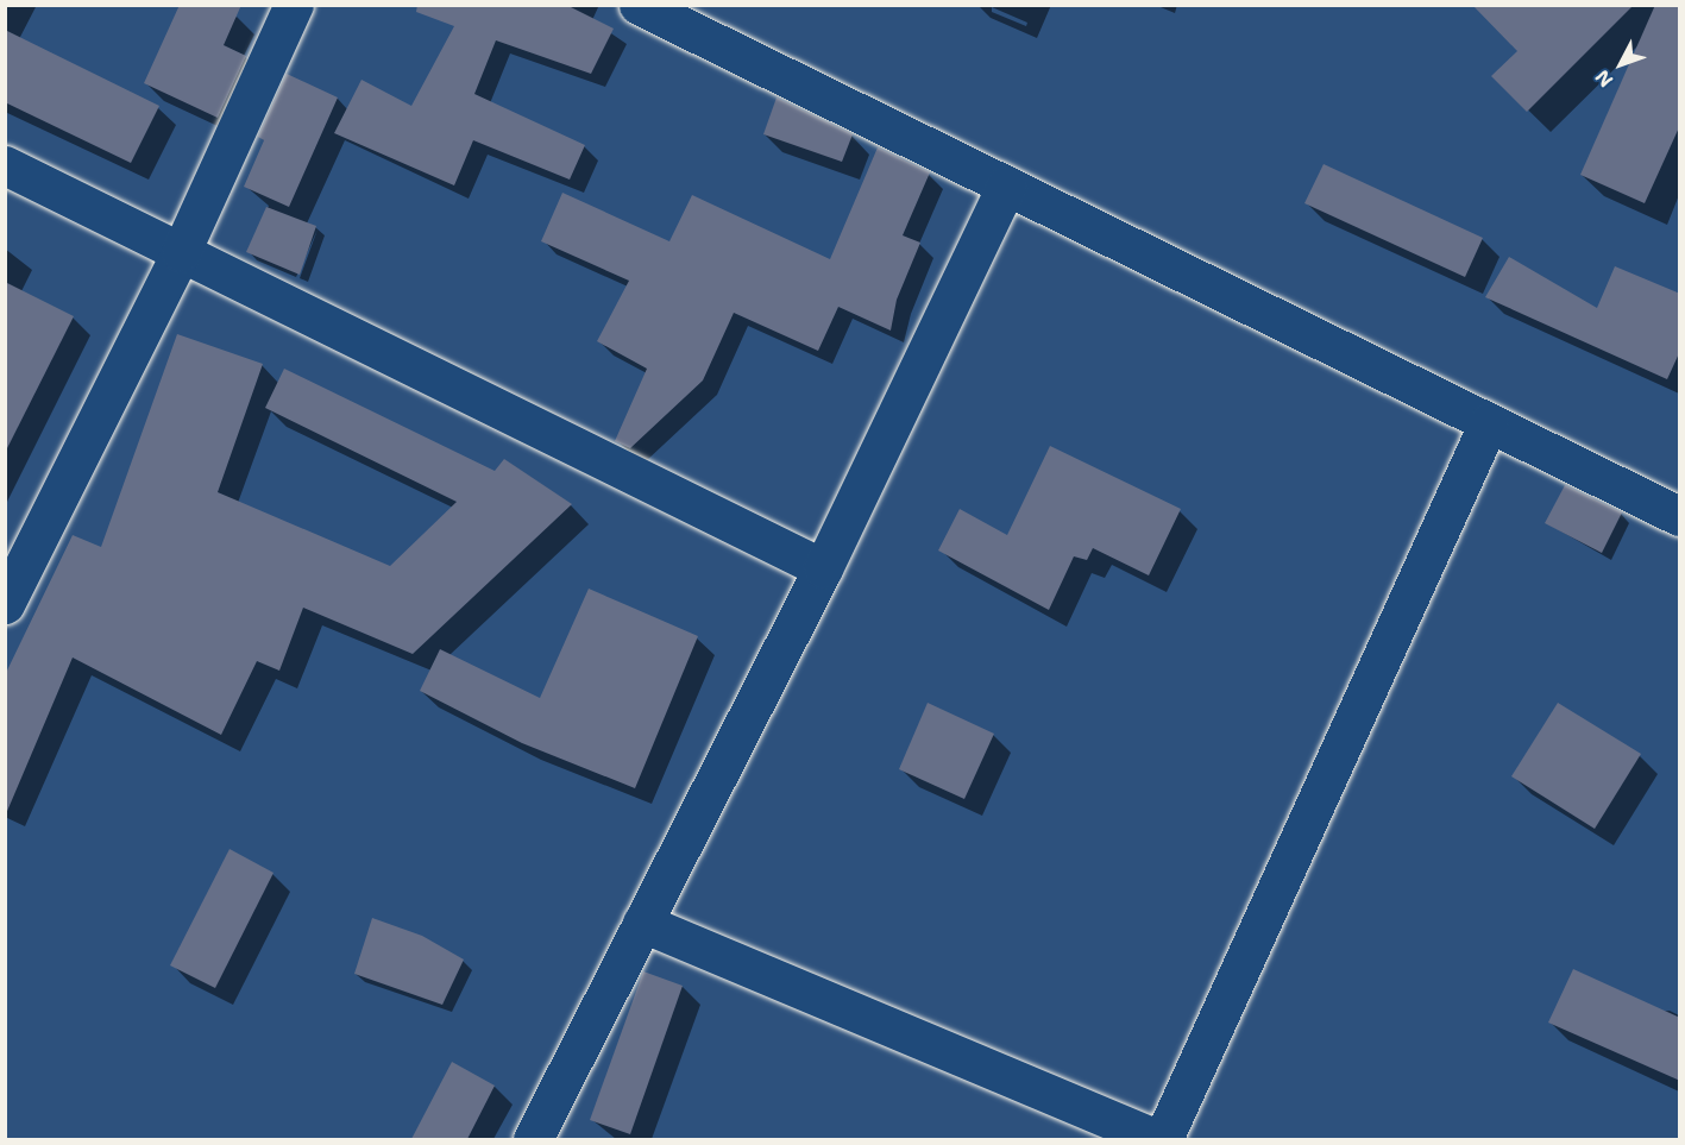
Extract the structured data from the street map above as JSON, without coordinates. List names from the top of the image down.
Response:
{
  "north": "bottom left"
}
